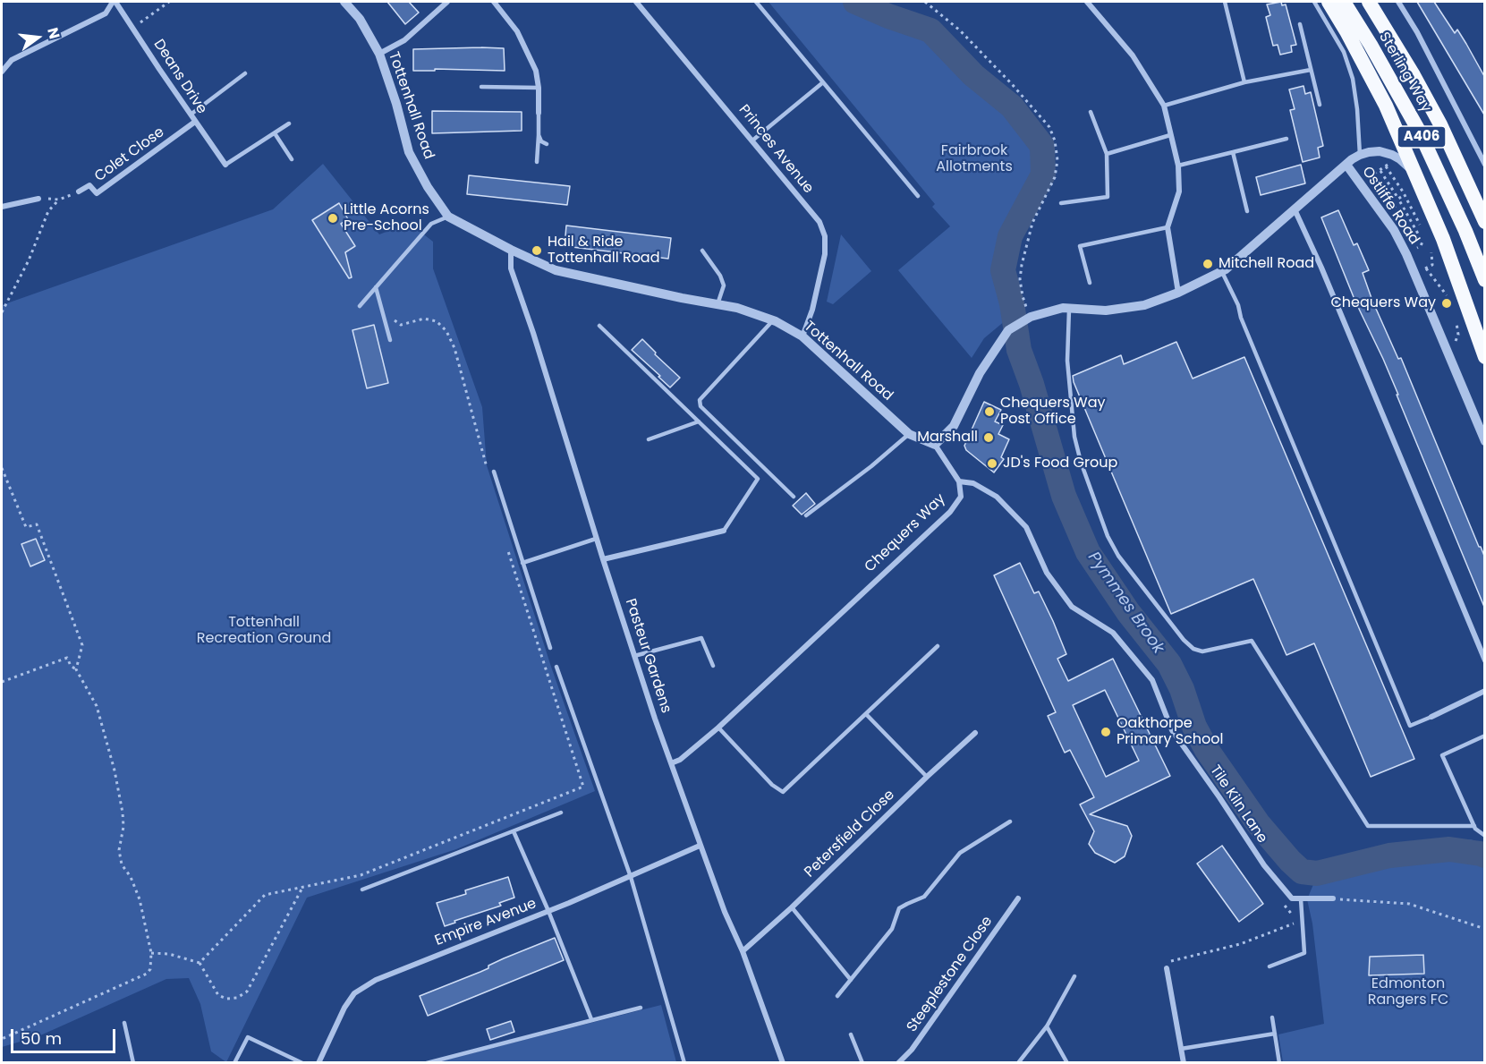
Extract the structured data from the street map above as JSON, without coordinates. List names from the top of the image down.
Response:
{
  "streets": {
    "highway": ["Sterling Way", "A406"],
    "street": [
      "Deans Drive",
      "Tottenhall Road",
      "Princes Avenue",
      "Colet Close",
      "Ostliffe Road",
      "Chequers Way",
      "Pasteur Gardens",
      "Tile Kiln Lane",
      "Petersfield Close",
      "Empire Avenue",
      "Steeplestone Close"
    ]
  },
  "crossings": [
    ["Deans Drive", "Colet Close"],
    ["Tottenhall Road", "Princes Avenue"],
    ["Tottenhall Road", "Chequers Way"],
    ["Tottenhall Road", "Pasteur Gardens"],
    ["Chequers Way", "Pasteur Gardens"],
    ["Chequers Way", "Tile Kiln Lane"],
    ["Pasteur Gardens", "Petersfield Close"],
    ["Pasteur Gardens", "Empire Avenue"]
  ],
  "water": ["Pymmes Brook"],
  "parks": ["Fairbrook Allotments", "Tottenhall Recreation Ground", "Edmonton Rangers FC"],
  "places": [
    "Little Acorns Pre-School",
    "Hail & Ride Tottenhall Road",
    "Mitchell Road",
    "Chequers Way",
    "Chequers Way Post Office",
    "Marshall",
    "JD's Food Group",
    "Oakthorpe Primary School"
  ],
  "scale_bar": "50 m",
  "north": "right"
}
